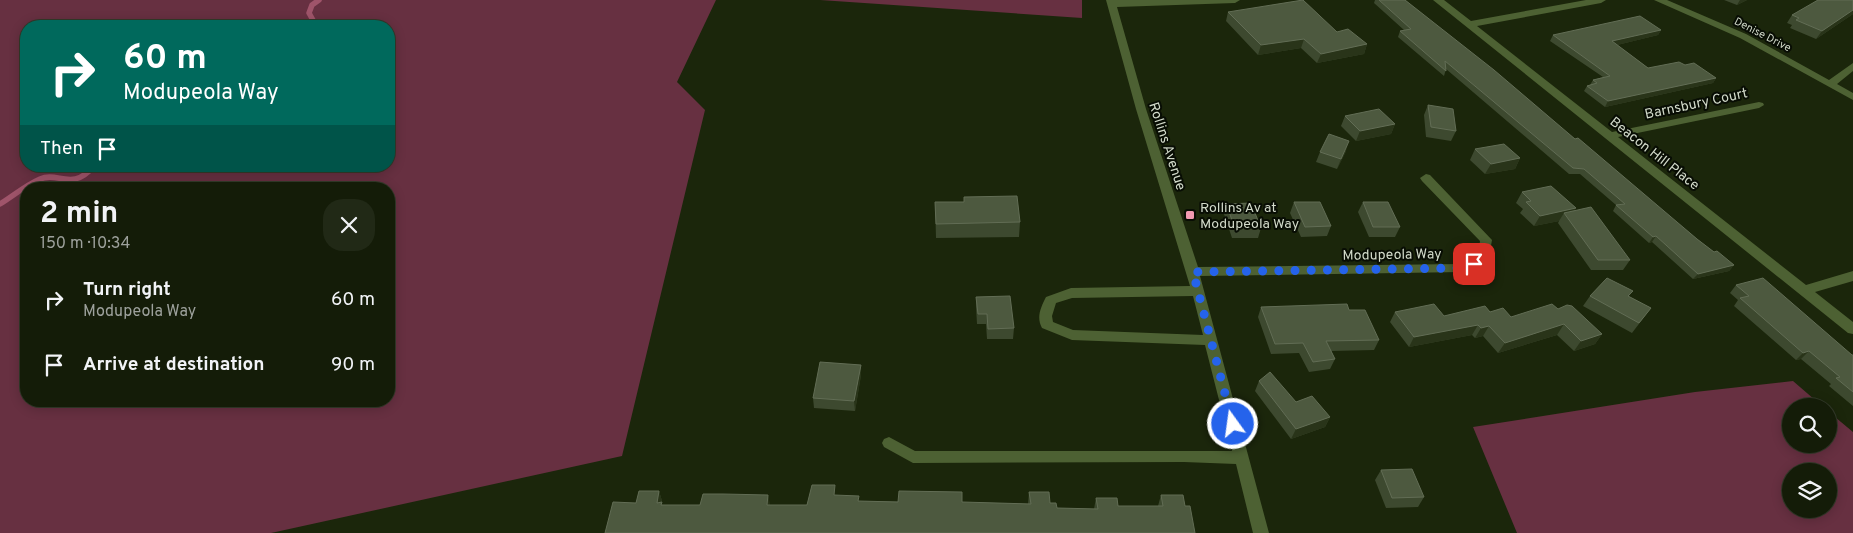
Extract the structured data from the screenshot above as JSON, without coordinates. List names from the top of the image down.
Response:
{
  "streets": {
    "street": [
      "Denise Drive",
      "Barnsbury Court",
      "Rollins Avenue",
      "Beacon Hill Place",
      "Modupeola Way"
    ]
  },
  "crossings": [
    ["Barnsbury Court", "Beacon Hill Place"],
    ["Rollins Avenue", "Modupeola Way"]
  ],
  "places": {
    "transit": ["Rollins Av at Modupeola Way"]
  },
  "page": {
    "turn": ["60 m", "Modupeola Way"],
    "then": "Then",
    "heading": ["2 min", "150 m · 10:34"],
    "list": [
      {
        "name": "Turn right",
        "note": "Modupeola Way",
        "value": "60 m"
      },
      {
        "name": "Arrive at destination",
        "value": "90 m"
      }
    ]
  }
}
